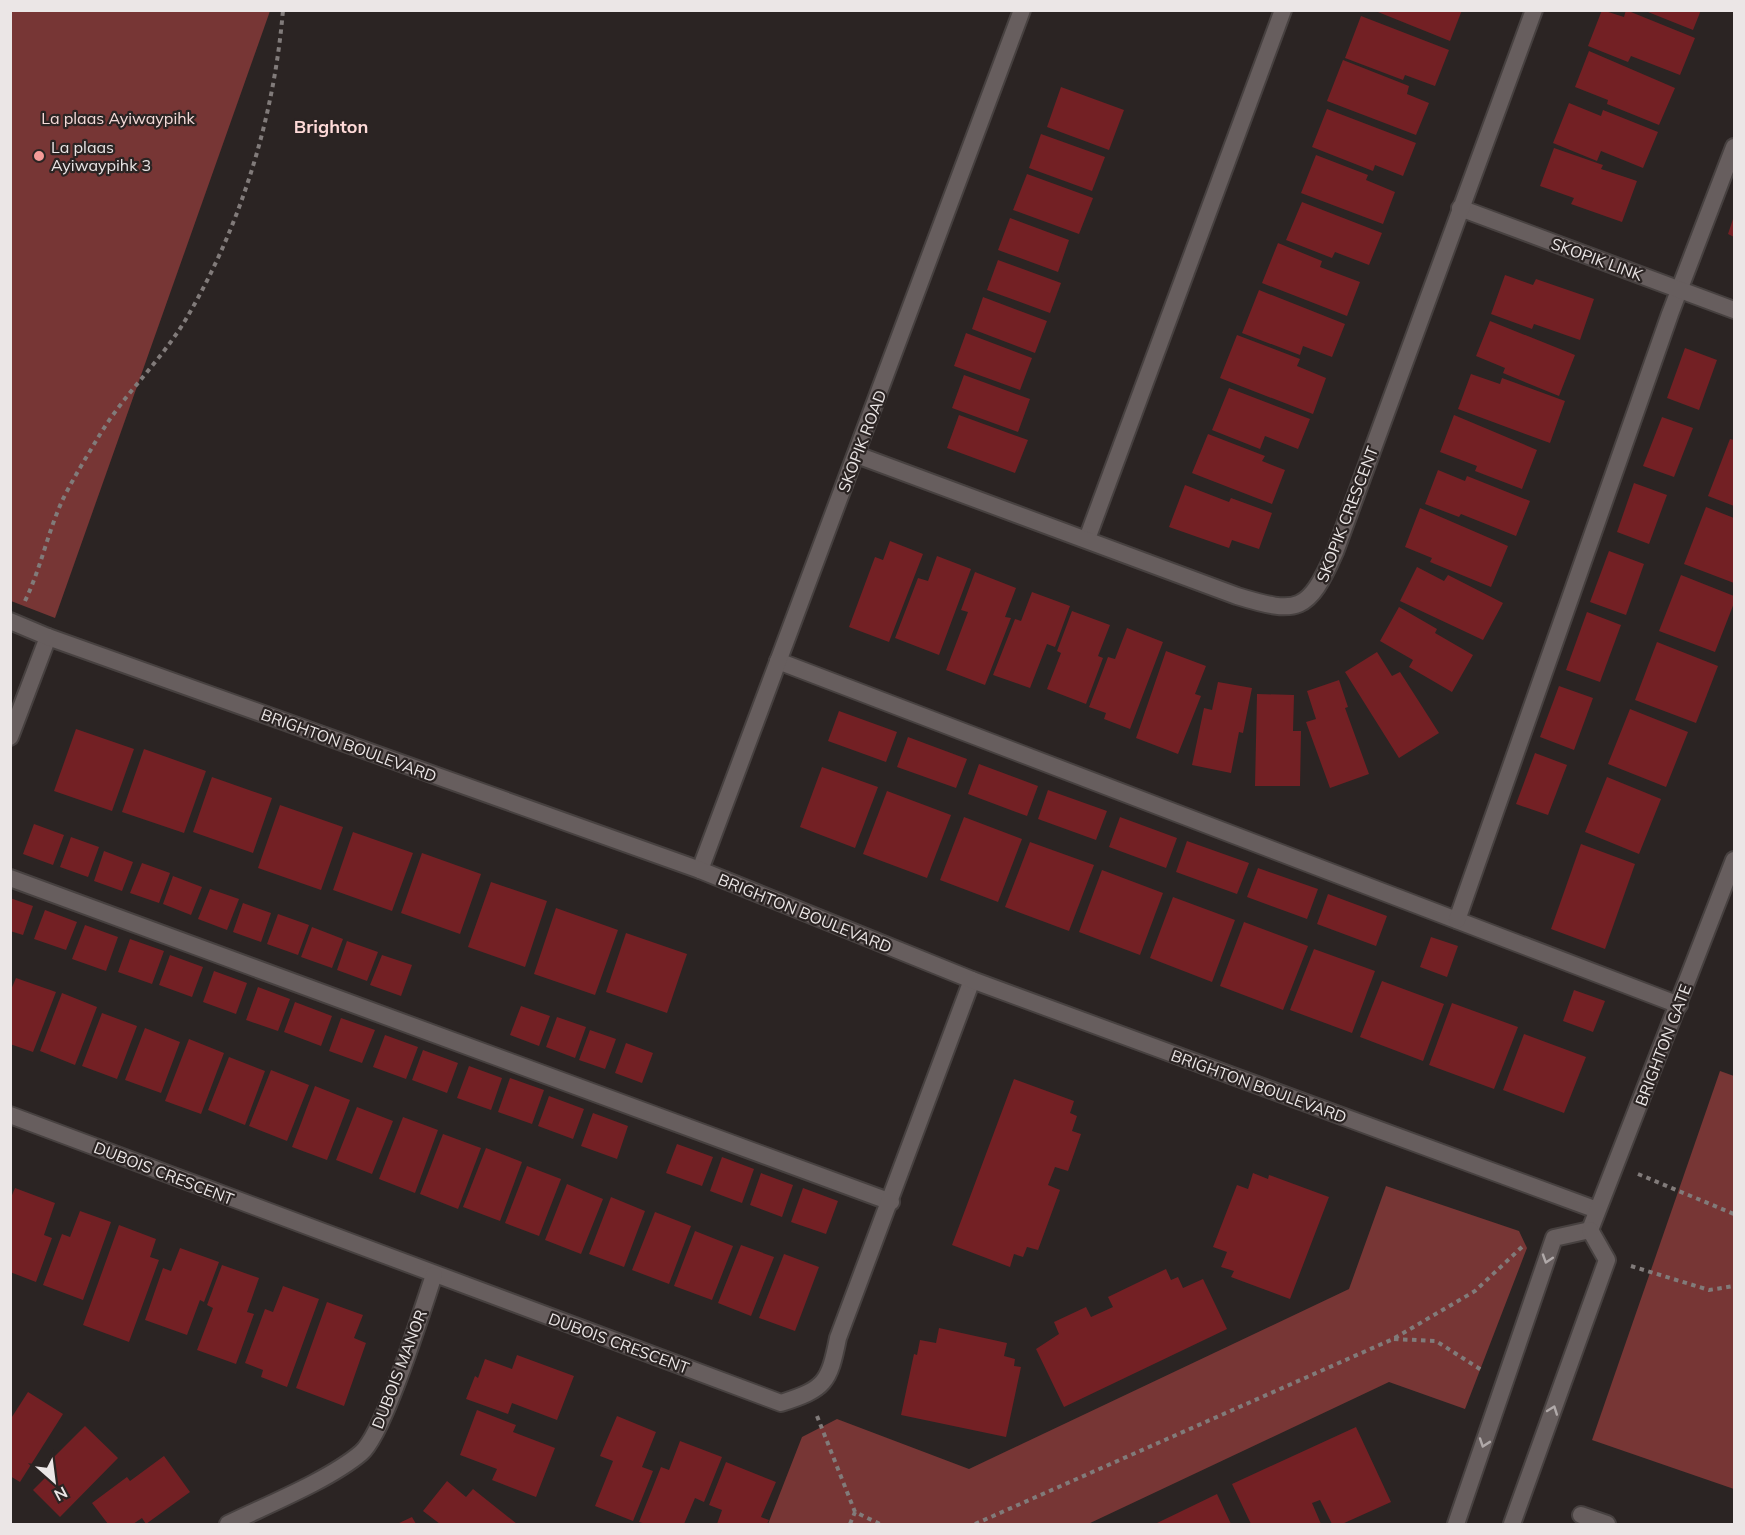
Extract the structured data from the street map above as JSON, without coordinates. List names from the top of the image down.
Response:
{
  "streets": {
    "street": [
      "SKOPIK LINK",
      "SKOPIK ROAD",
      "SKOPIK CRESCENT",
      "BRIGHTON BOULEVARD",
      "BRIGHTON GATE",
      "DUBOIS CRESCENT",
      "DUBOIS MANOR"
    ]
  },
  "crossings": [
    ["SKOPIK LINK", "SKOPIK CRESCENT"],
    ["SKOPIK ROAD", "SKOPIK CRESCENT"],
    ["SKOPIK ROAD", "BRIGHTON BOULEVARD"],
    ["BRIGHTON BOULEVARD", "BRIGHTON GATE"],
    ["BRIGHTON BOULEVARD", "DUBOIS CRESCENT"],
    ["DUBOIS CRESCENT", "DUBOIS MANOR"]
  ],
  "districts": ["Brighton"],
  "parks": ["La plaas Ayiwaypihk"],
  "places": ["La plaas Ayiwaypihk 3"],
  "north": "bottom right"
}
